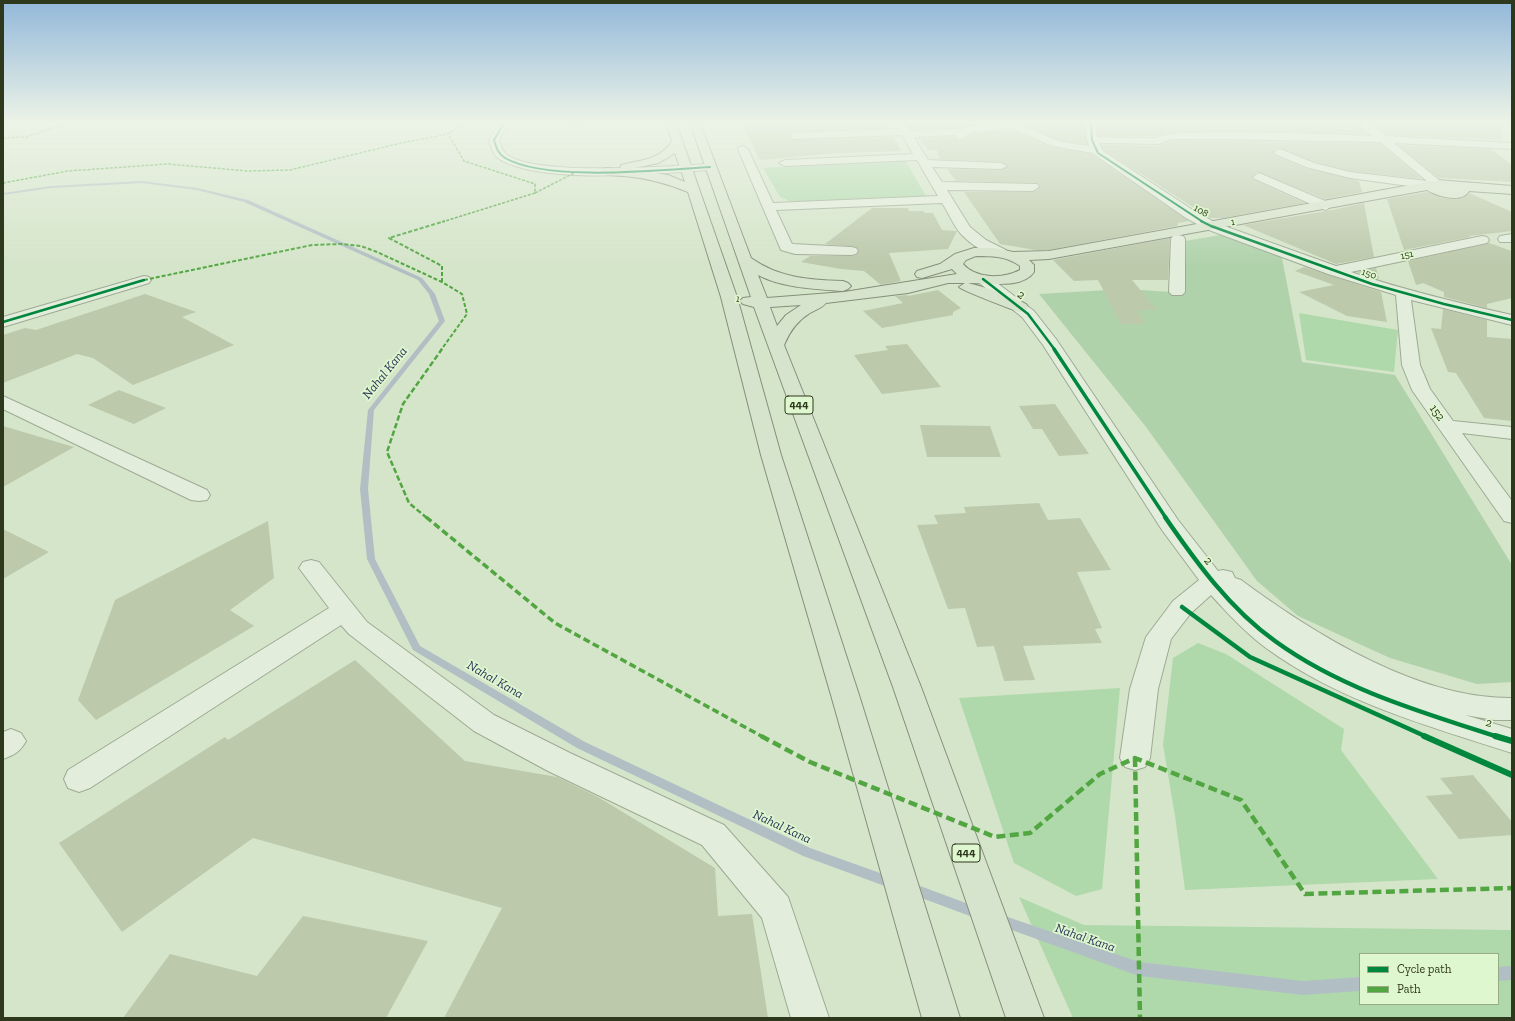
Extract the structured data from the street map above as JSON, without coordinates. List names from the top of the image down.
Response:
{
  "streets": {
    "main road": ["1", "444"],
    "street": [
      "108",
      "151",
      "150",
      "2",
      "152"
    ]
  },
  "crossings": [
    ["108", "1"],
    ["108", "150"],
    ["1", "150"],
    ["1", "2"],
    ["1", "444"],
    ["151", "150"],
    ["150", "152"]
  ],
  "water": ["Nahal Kana"],
  "legend": ["Cycle path", "Path"]
}
